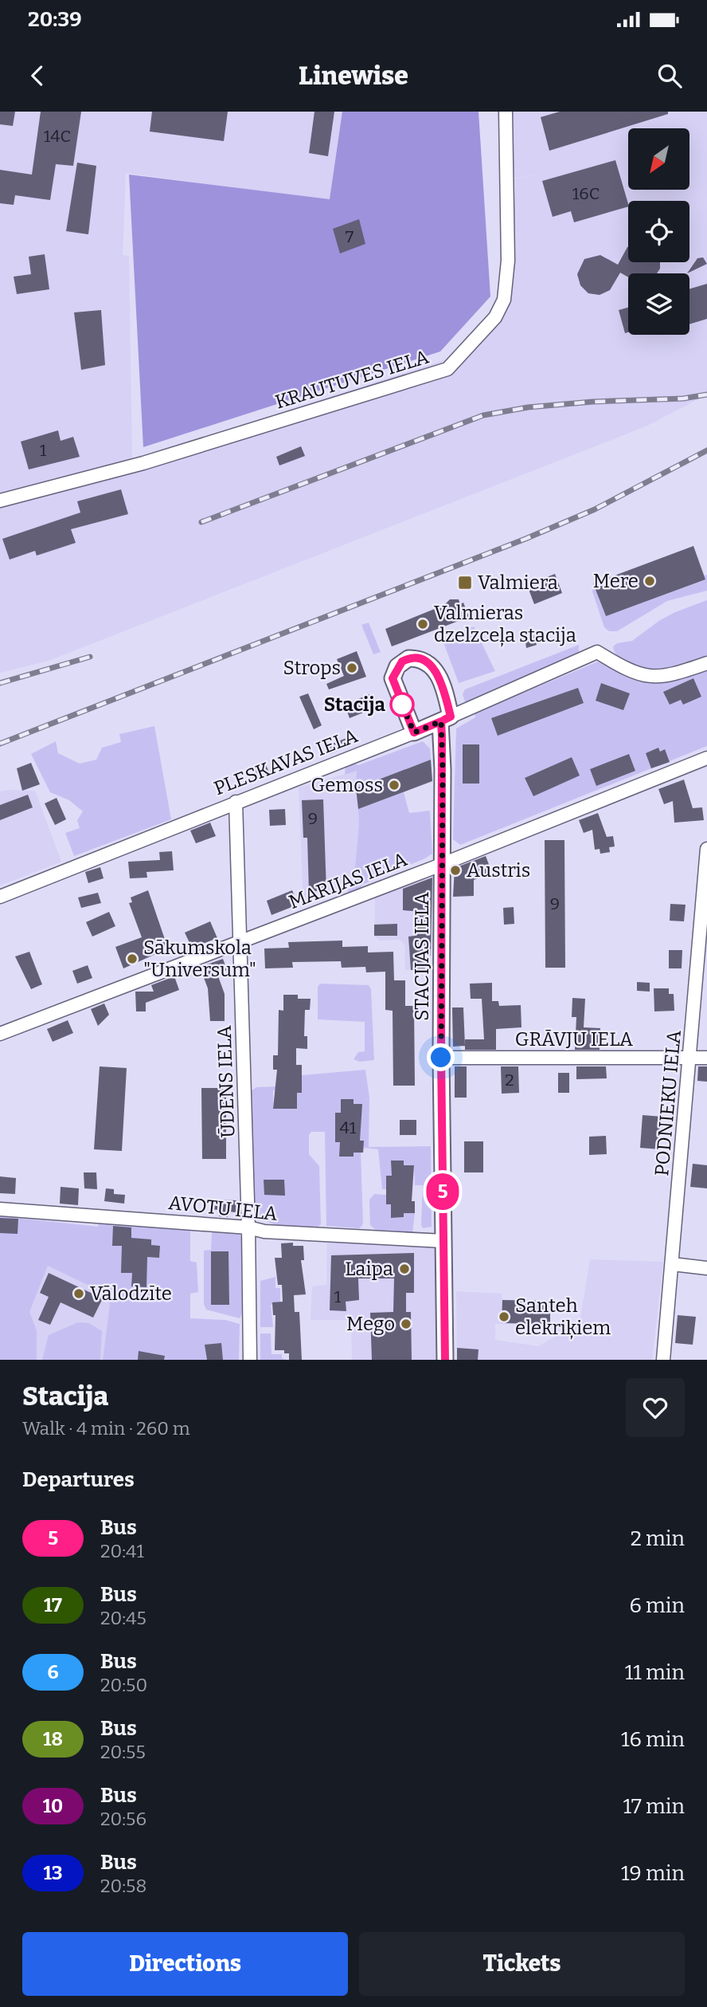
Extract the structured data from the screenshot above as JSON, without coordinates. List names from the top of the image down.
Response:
{
  "streets": {
    "main road": ["PLESKAVAS IELA", "STACIJAS IELA"],
    "street": [
      "KRAUTUVES IELA",
      "MARIJAS IELA",
      "GRĀVJU IELA",
      "ŪDENS IELA",
      "PODNIEKU IELA",
      "AVOTU IELA"
    ]
  },
  "crossings": [
    ["PLESKAVAS IELA", "STACIJAS IELA"],
    ["PLESKAVAS IELA", "ŪDENS IELA"],
    ["MARIJAS IELA", "STACIJAS IELA"],
    ["MARIJAS IELA", "ŪDENS IELA"],
    ["STACIJAS IELA", "GRĀVJU IELA"],
    ["STACIJAS IELA", "AVOTU IELA"],
    ["GRĀVJU IELA", "PODNIEKU IELA"],
    ["ŪDENS IELA", "AVOTU IELA"]
  ],
  "places": {
    "other": [
      "Mere",
      "Valmieras dzelzceļa stacija",
      "Strops",
      "Stacija",
      "Gemoss",
      "Austris",
      "Sākumskola \"Universum\"",
      "Laipa",
      "Vālodzīte",
      "Santeh elekriķiem",
      "Mego"
    ],
    "transit": ["Valmiera"]
  },
  "lines": ["bus line 5"],
  "house_numbers": [
    "14C",
    "16C",
    "7",
    "1",
    "9",
    "9",
    "2",
    "41",
    "1"
  ],
  "north": "bottom left",
  "page": {
    "status": "20:39",
    "header": "Linewise",
    "on_map": "5",
    "heading": [
      ["Stacija", "Walk · 4 min · 260 m"],
      "Departures"
    ],
    "list": [
      {
        "mark": "5",
        "name": "Bus",
        "note": "20:41",
        "value": "2 min"
      },
      {
        "mark": "17",
        "name": "Bus",
        "note": "20:45",
        "value": "6 min"
      },
      {
        "mark": "6",
        "name": "Bus",
        "note": "20:50",
        "value": "11 min"
      },
      {
        "mark": "18",
        "name": "Bus",
        "note": "20:55",
        "value": "16 min"
      },
      {
        "mark": "10",
        "name": "Bus",
        "note": "20:56",
        "value": "17 min"
      },
      {
        "mark": "13",
        "name": "Bus",
        "note": "20:58",
        "value": "19 min"
      }
    ],
    "buttons": ["Directions", "Tickets"]
  }
}
